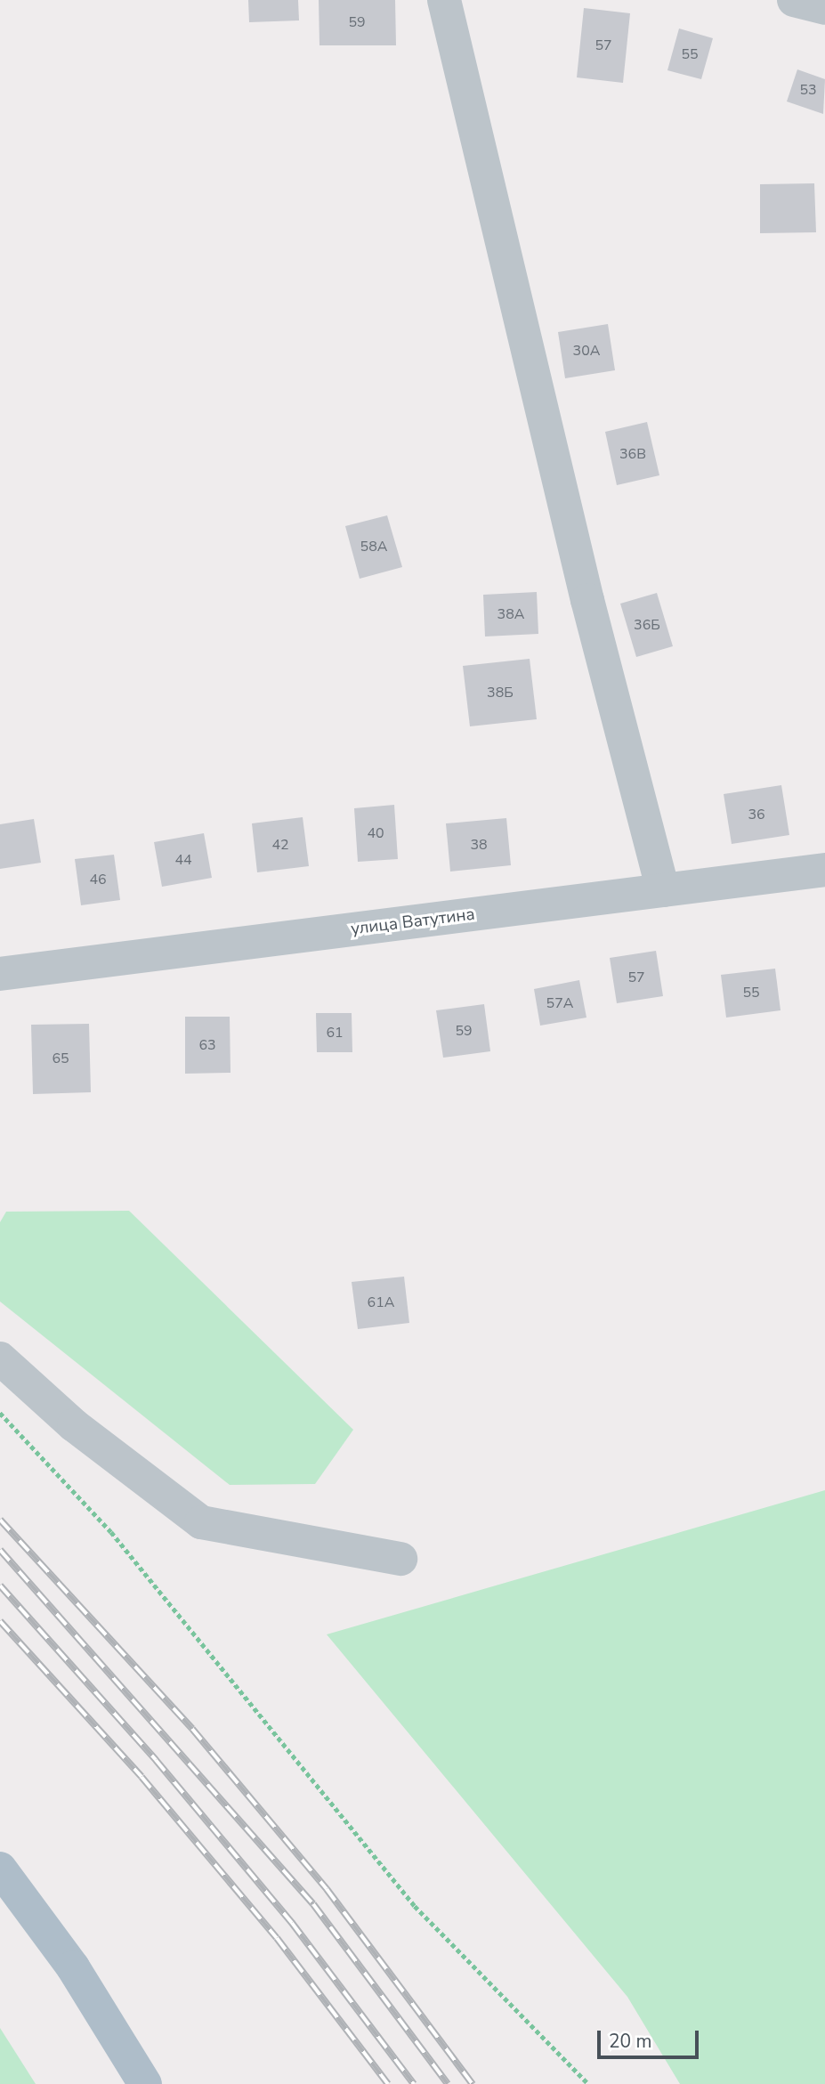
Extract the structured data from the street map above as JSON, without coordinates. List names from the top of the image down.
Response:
{
  "streets": {
    "street": ["улица Ватутина"]
  },
  "house_numbers": [
    "59",
    "57",
    "55",
    "53",
    "30А",
    "36В",
    "58А",
    "38А",
    "36Б",
    "38Б",
    "36",
    "40",
    "42",
    "38",
    "44",
    "46",
    "57",
    "55",
    "57А",
    "59",
    "61",
    "63",
    "65",
    "61А"
  ],
  "scale_bar": "20 m"
}
